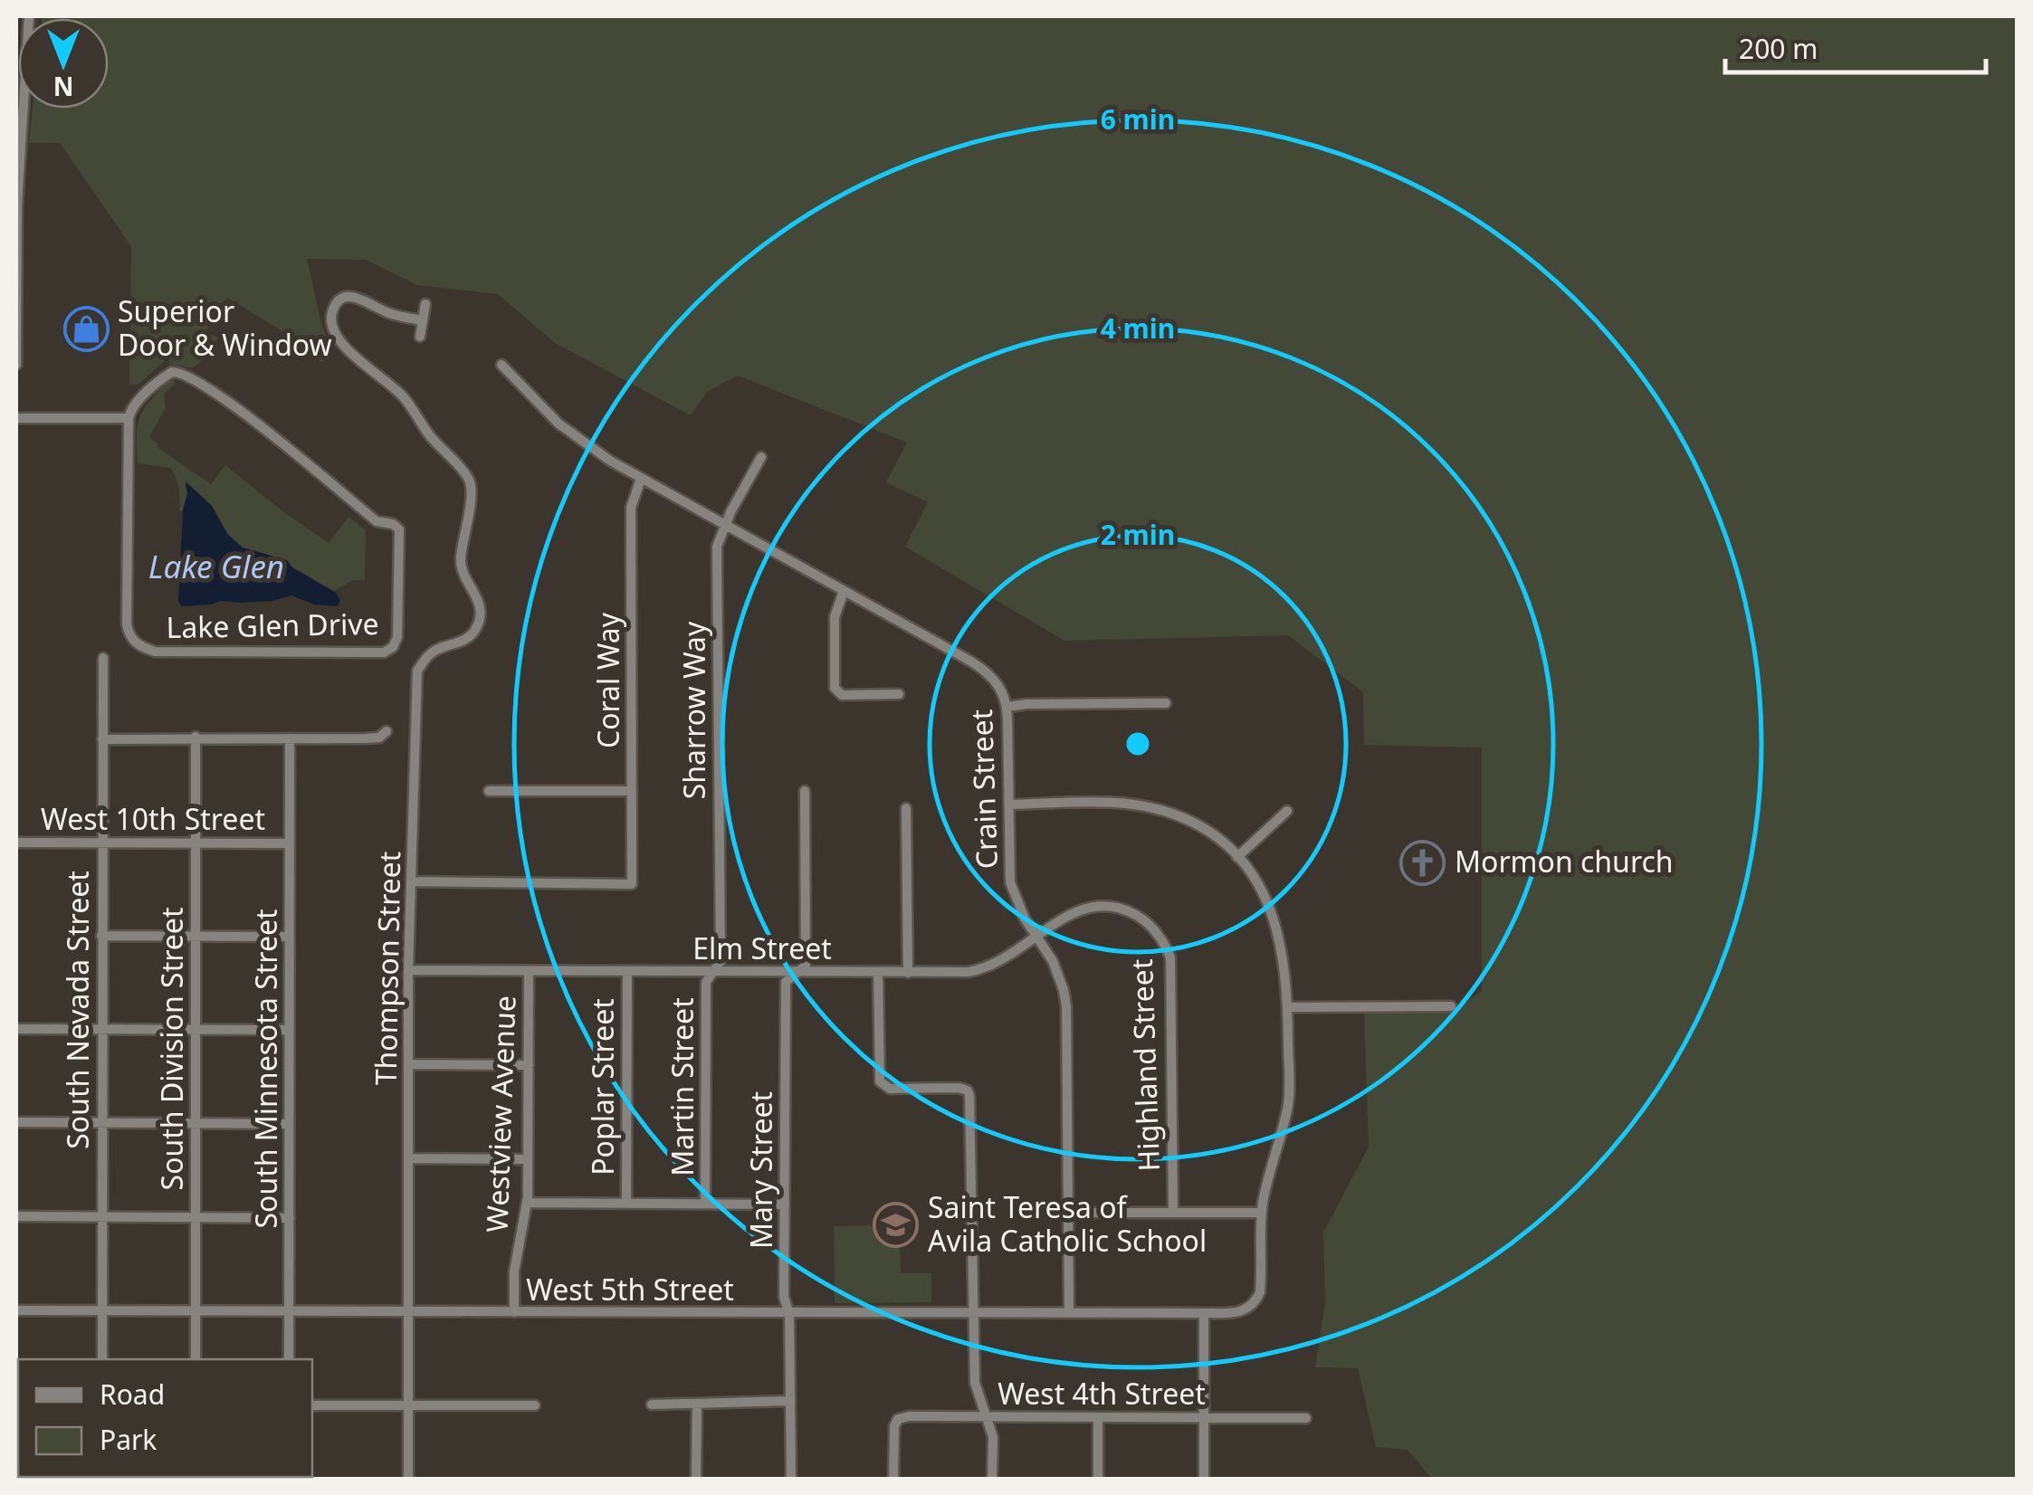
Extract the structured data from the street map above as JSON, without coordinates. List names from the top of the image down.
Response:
{
  "streets": {
    "street": [
      "Lake Glen Drive",
      "Coral Way",
      "Sharrow Way",
      "Crain Street",
      "West 10th Street",
      "Elm Street",
      "Thompson Street",
      "South Nevada Street",
      "South Division Street",
      "Highland Street",
      "South Minnesota Street",
      "Poplar Street",
      "Martin Street",
      "Westview Avenue",
      "Mary Street",
      "West 5th Street",
      "West 4th Street"
    ]
  },
  "crossings": [
    ["Coral Way", "Crain Street"],
    ["Coral Way", "Thompson Street"],
    ["Sharrow Way", "Crain Street"],
    ["Sharrow Way", "Elm Street"],
    ["Sharrow Way", "Martin Street"],
    ["Crain Street", "Elm Street"],
    ["Crain Street", "West 5th Street"],
    ["West 10th Street", "South Nevada Street"],
    ["West 10th Street", "South Division Street"],
    ["West 10th Street", "South Minnesota Street"],
    ["Elm Street", "Thompson Street"],
    ["Elm Street", "Highland Street"],
    ["Elm Street", "Poplar Street"],
    ["Elm Street", "Martin Street"],
    ["Elm Street", "Westview Avenue"],
    ["Elm Street", "Mary Street"],
    ["Thompson Street", "West 5th Street"],
    ["South Nevada Street", "West 5th Street"],
    ["South Division Street", "West 5th Street"],
    ["South Minnesota Street", "West 5th Street"],
    ["Westview Avenue", "West 5th Street"],
    ["Mary Street", "West 5th Street"]
  ],
  "water": ["Lake Glen"],
  "places": {
    "shop": ["Superior Door & Window"],
    "church": ["Mormon church"],
    "school or university": ["Saint Teresa of Avila Catholic School"]
  },
  "legend": ["Road", "Park"],
  "scale_bar": "200 m",
  "north": "bottom",
  "rings": ["6 min", "4 min", "2 min"]
}
